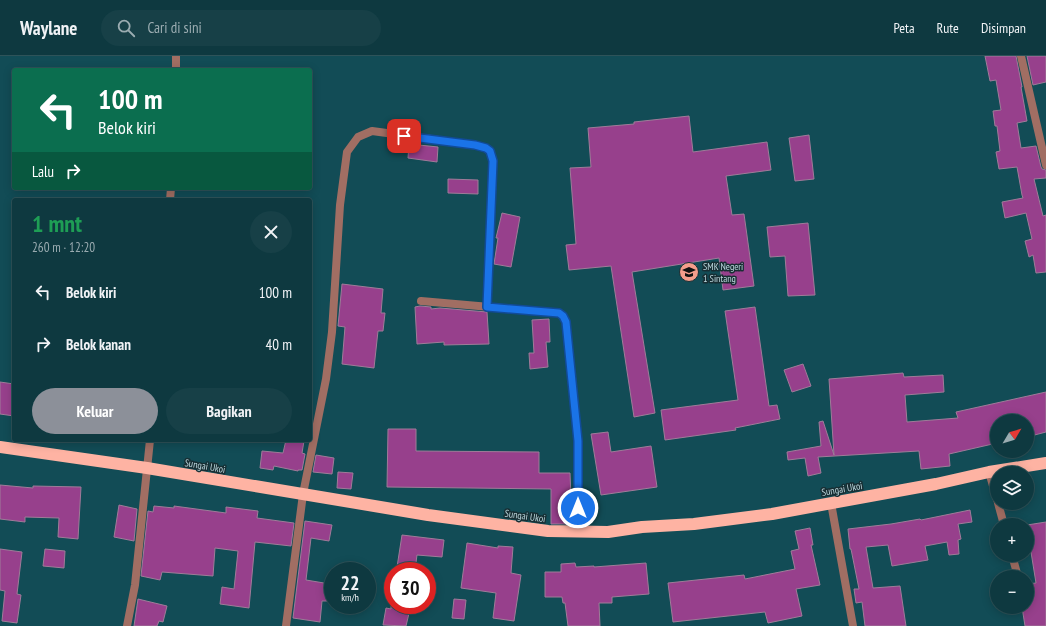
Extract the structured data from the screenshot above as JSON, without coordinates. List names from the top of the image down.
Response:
{
  "streets": {
    "highway": ["Sungai Ukoi"]
  },
  "places": {
    "school or university": ["SMK Negeri 1 Sintang"]
  },
  "north": "top right",
  "page": {
    "header": "Waylane",
    "search": "Cari di sini",
    "nav": ["Peta", "Rute", "Disimpan"],
    "turn": ["100 m", "Belok kiri"],
    "then": "Lalu",
    "heading": ["1 mnt", "260 m · 12:20"],
    "list": [
      {
        "name": "Belok kiri",
        "value": "100 m"
      },
      {
        "name": "Belok kanan",
        "value": "40 m"
      }
    ],
    "buttons": ["Keluar", "Bagikan"],
    "map_buttons": ["+", "−"],
    "speed": "22 km/h",
    "limit": "30"
  }
}
